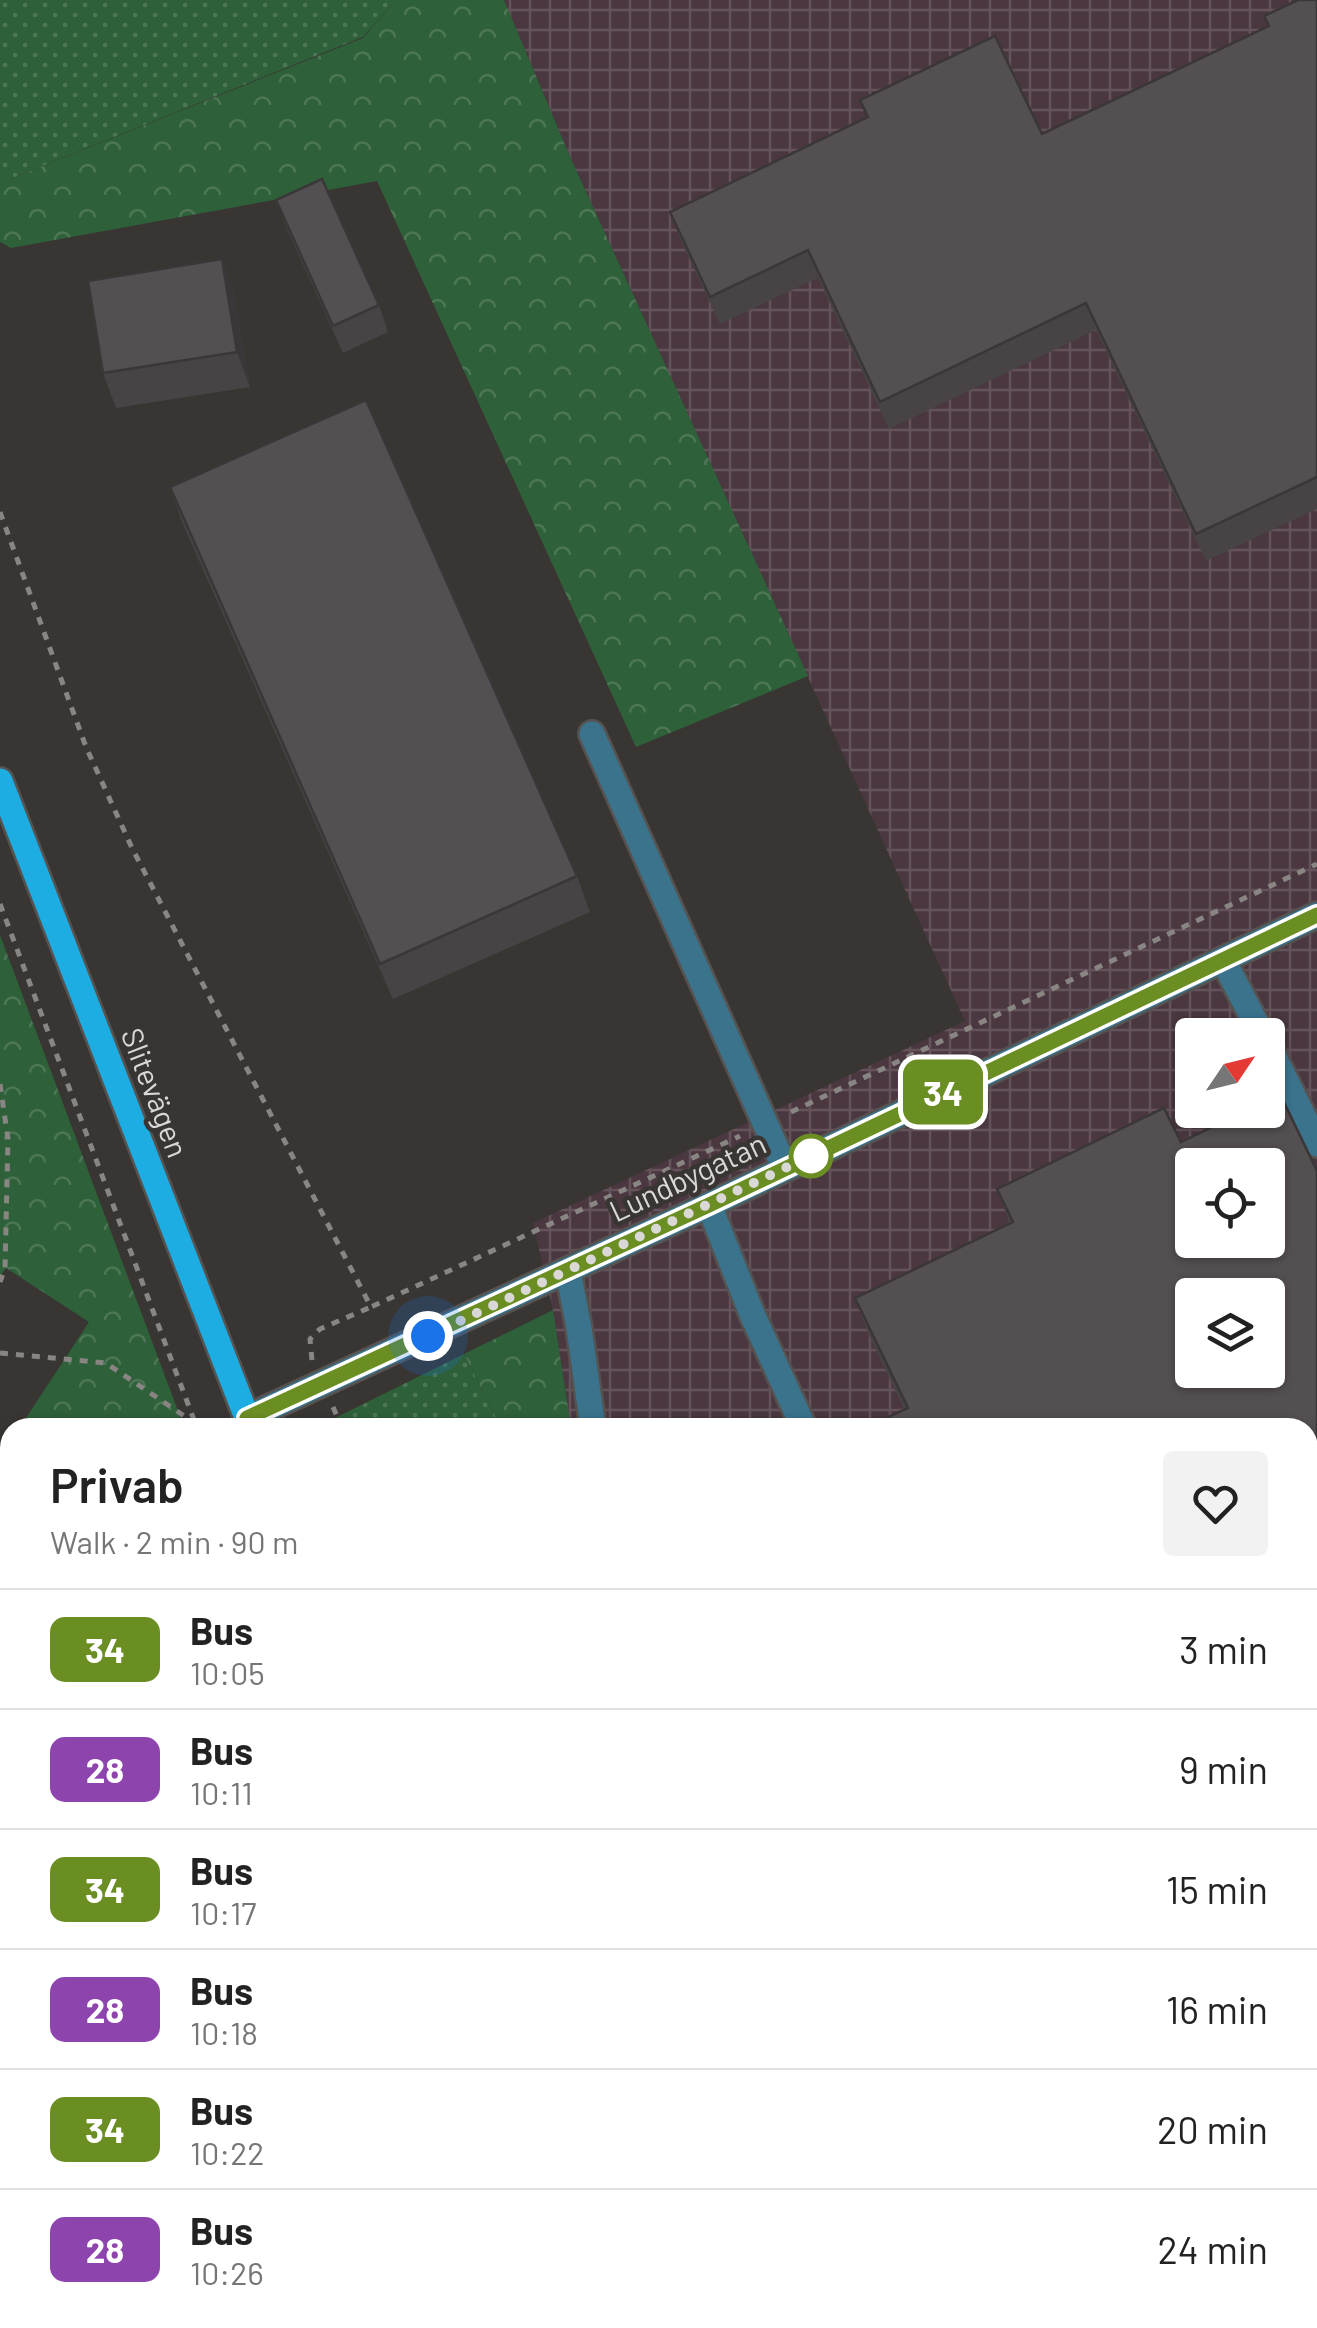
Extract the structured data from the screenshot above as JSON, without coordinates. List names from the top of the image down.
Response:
{
  "streets": {
    "main road": ["Slitevägen"],
    "street": ["Lundbygatan"]
  },
  "lines": ["bus line 34"],
  "north": "top right",
  "page": {
    "on_map": "34",
    "heading": ["Privab", "Walk · 2 min · 90 m"],
    "list": [
      {
        "mark": "34",
        "name": "Bus",
        "note": "10:05",
        "value": "3 min"
      },
      {
        "mark": "28",
        "name": "Bus",
        "note": "10:11",
        "value": "9 min"
      },
      {
        "mark": "34",
        "name": "Bus",
        "note": "10:17",
        "value": "15 min"
      },
      {
        "mark": "28",
        "name": "Bus",
        "note": "10:18",
        "value": "16 min"
      },
      {
        "mark": "34",
        "name": "Bus",
        "note": "10:22",
        "value": "20 min"
      },
      {
        "mark": "28",
        "name": "Bus",
        "note": "10:26",
        "value": "24 min"
      }
    ]
  }
}
